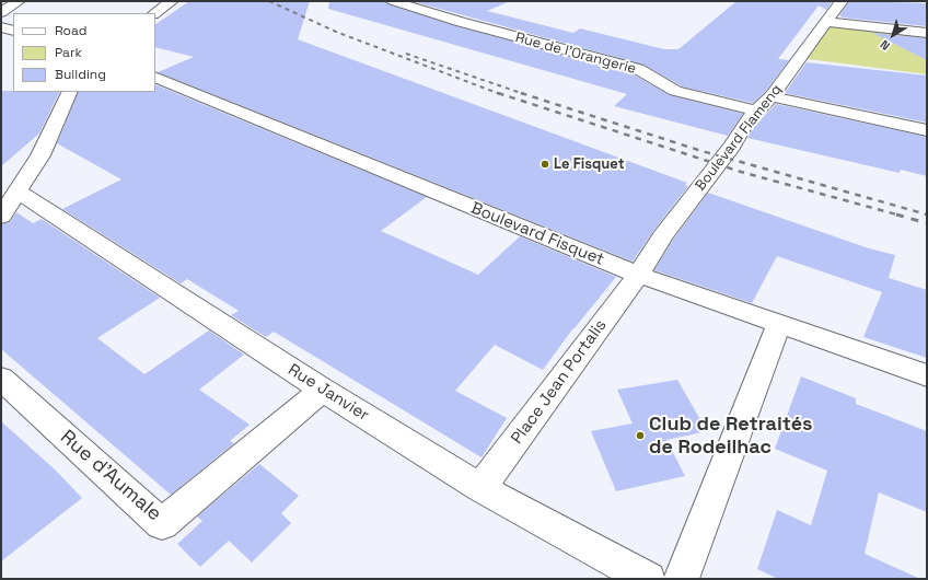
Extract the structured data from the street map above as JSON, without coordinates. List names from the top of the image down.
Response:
{
  "streets": {
    "street": [
      "Rue de l'Orangerie",
      "Boulevard Flamenq",
      "Boulevard Fisquet",
      "Place Jean Portalis",
      "Rue Janvier",
      "Rue d'Aumale"
    ]
  },
  "crossings": [
    ["Rue de l'Orangerie", "Boulevard Flamenq"],
    ["Boulevard Flamenq", "Boulevard Fisquet"],
    ["Boulevard Flamenq", "Place Jean Portalis"],
    ["Boulevard Fisquet", "Place Jean Portalis"],
    ["Place Jean Portalis", "Rue Janvier"],
    ["Rue Janvier", "Rue d'Aumale"]
  ],
  "places": ["Le Fisquet", "Club de Retraités de Rodeilhac"],
  "legend": ["Road", "Park", "Building"],
  "north": "bottom left"
}
